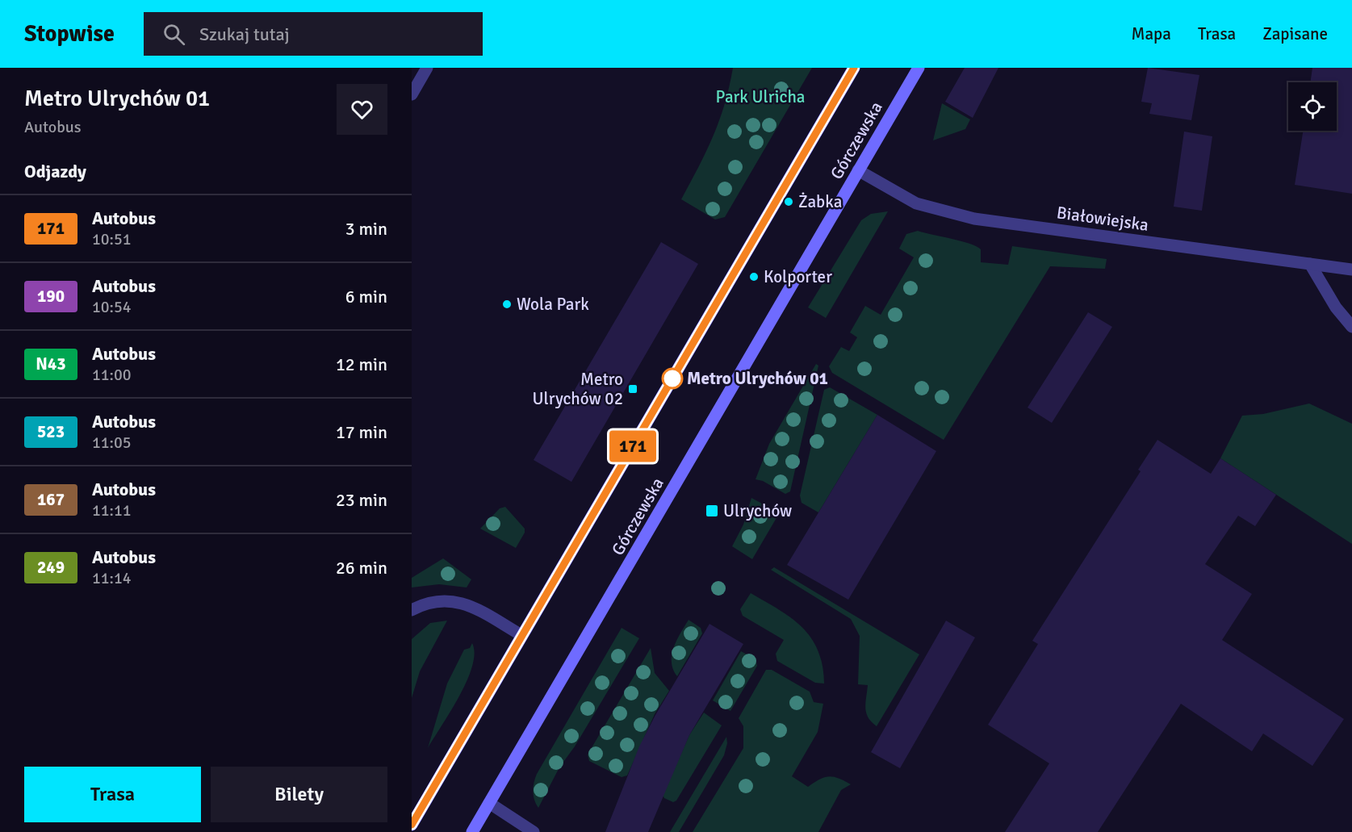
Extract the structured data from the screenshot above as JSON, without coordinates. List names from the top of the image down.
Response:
{
  "streets": {
    "main road": ["Górczewska"],
    "street": ["Białowiejska"]
  },
  "crossings": [
    ["Górczewska", "Białowiejska"]
  ],
  "parks": ["Park Ulricha"],
  "places": {
    "other": [
      "Żabka",
      "Kolporter",
      "Wola Park",
      "Metro Ulrychów 01"
    ],
    "transit": ["Metro Ulrychów 02", "Ulrychów"]
  },
  "lines": ["bus line 171"],
  "page": {
    "header": "Stopwise",
    "search": "Szukaj tutaj",
    "nav": ["Mapa", "Trasa", "Zapisane"],
    "heading": [
      ["Metro Ulrychów 01", "Autobus"],
      "Odjazdy"
    ],
    "on_map": "171",
    "list": [
      {
        "mark": "171",
        "name": "Autobus",
        "note": "10:51",
        "value": "3 min"
      },
      {
        "mark": "190",
        "name": "Autobus",
        "note": "10:54",
        "value": "6 min"
      },
      {
        "mark": "N43",
        "name": "Autobus",
        "note": "11:00",
        "value": "12 min"
      },
      {
        "mark": "523",
        "name": "Autobus",
        "note": "11:05",
        "value": "17 min"
      },
      {
        "mark": "167",
        "name": "Autobus",
        "note": "11:11",
        "value": "23 min"
      },
      {
        "mark": "249",
        "name": "Autobus",
        "note": "11:14",
        "value": "26 min"
      }
    ],
    "buttons": ["Trasa", "Bilety"]
  }
}
